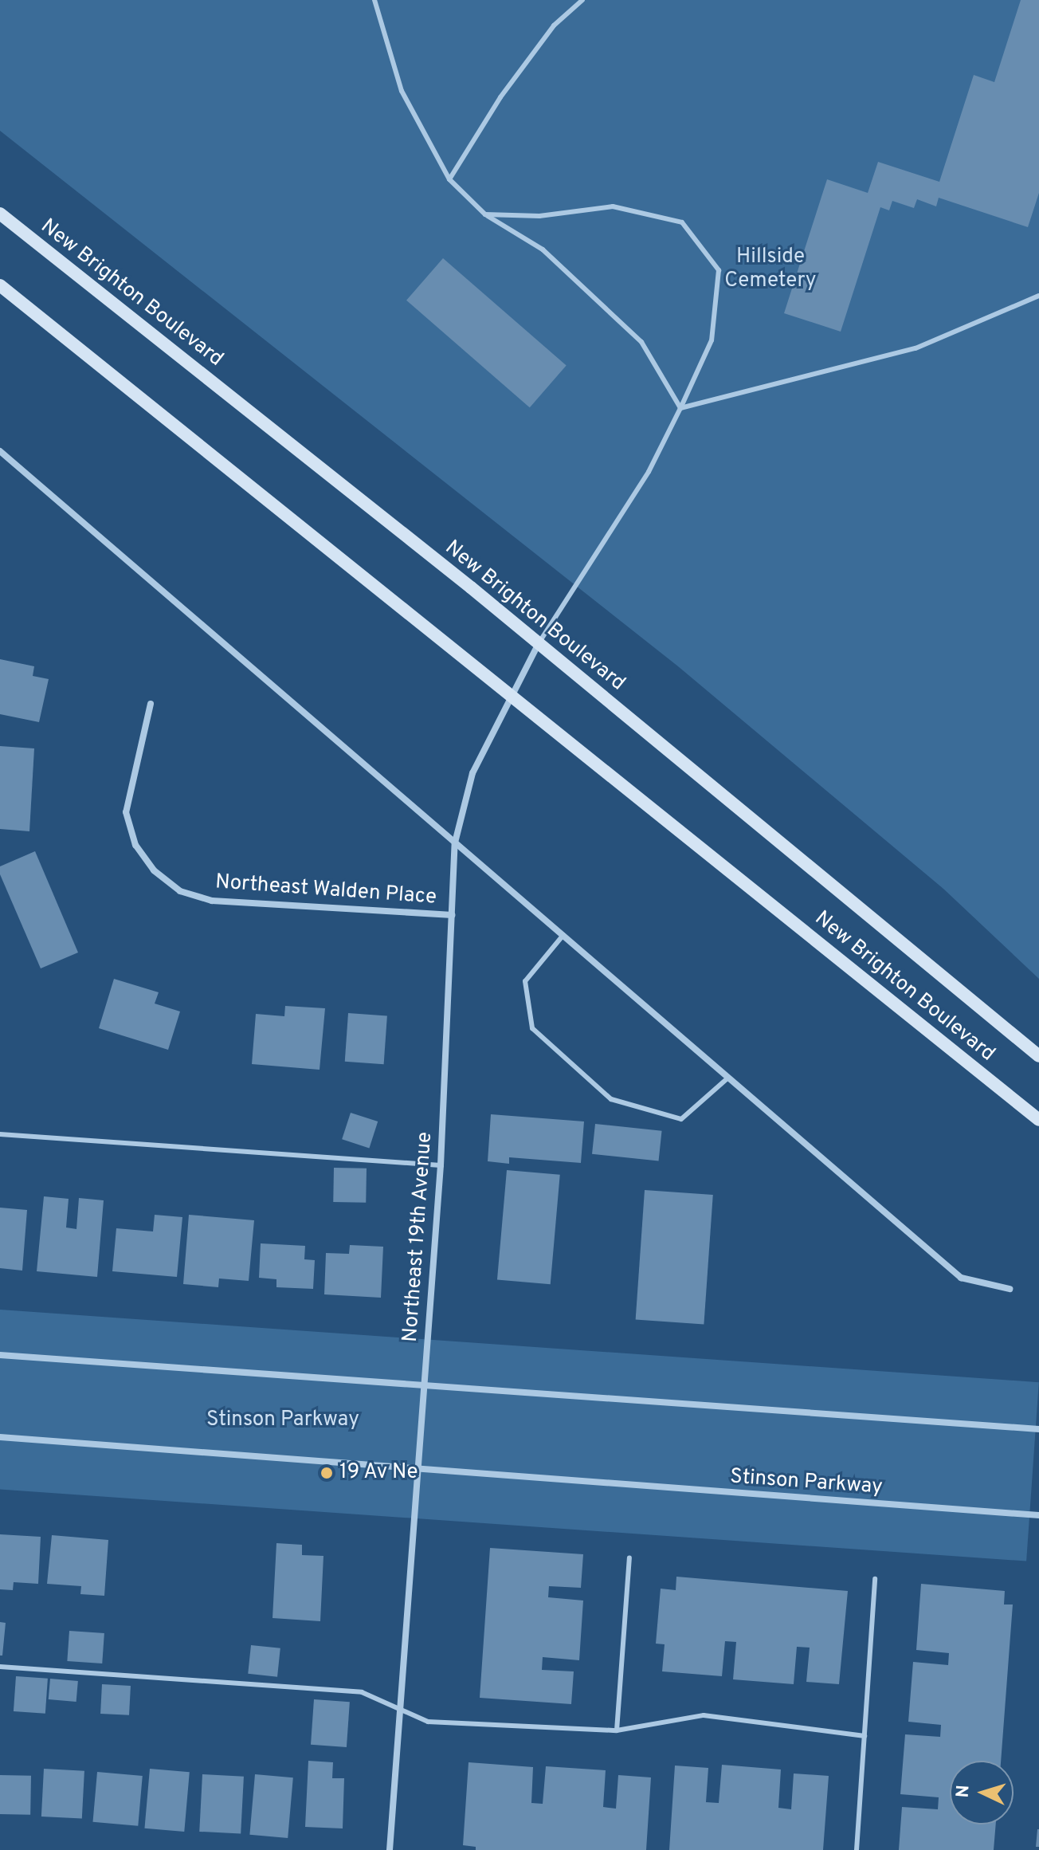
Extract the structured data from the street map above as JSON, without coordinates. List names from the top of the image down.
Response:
{
  "streets": {
    "main road": ["New Brighton Boulevard"],
    "street": ["Northeast Walden Place", "Northeast 19th Avenue", "Stinson Parkway"]
  },
  "crossings": [
    ["New Brighton Boulevard", "Northeast 19th Avenue"],
    ["Northeast Walden Place", "Northeast 19th Avenue"],
    ["Northeast 19th Avenue", "Stinson Parkway"]
  ],
  "parks": ["Hillside Cemetery", "Stinson Parkway"],
  "places": ["19 Av Ne"],
  "north": "left"
}
